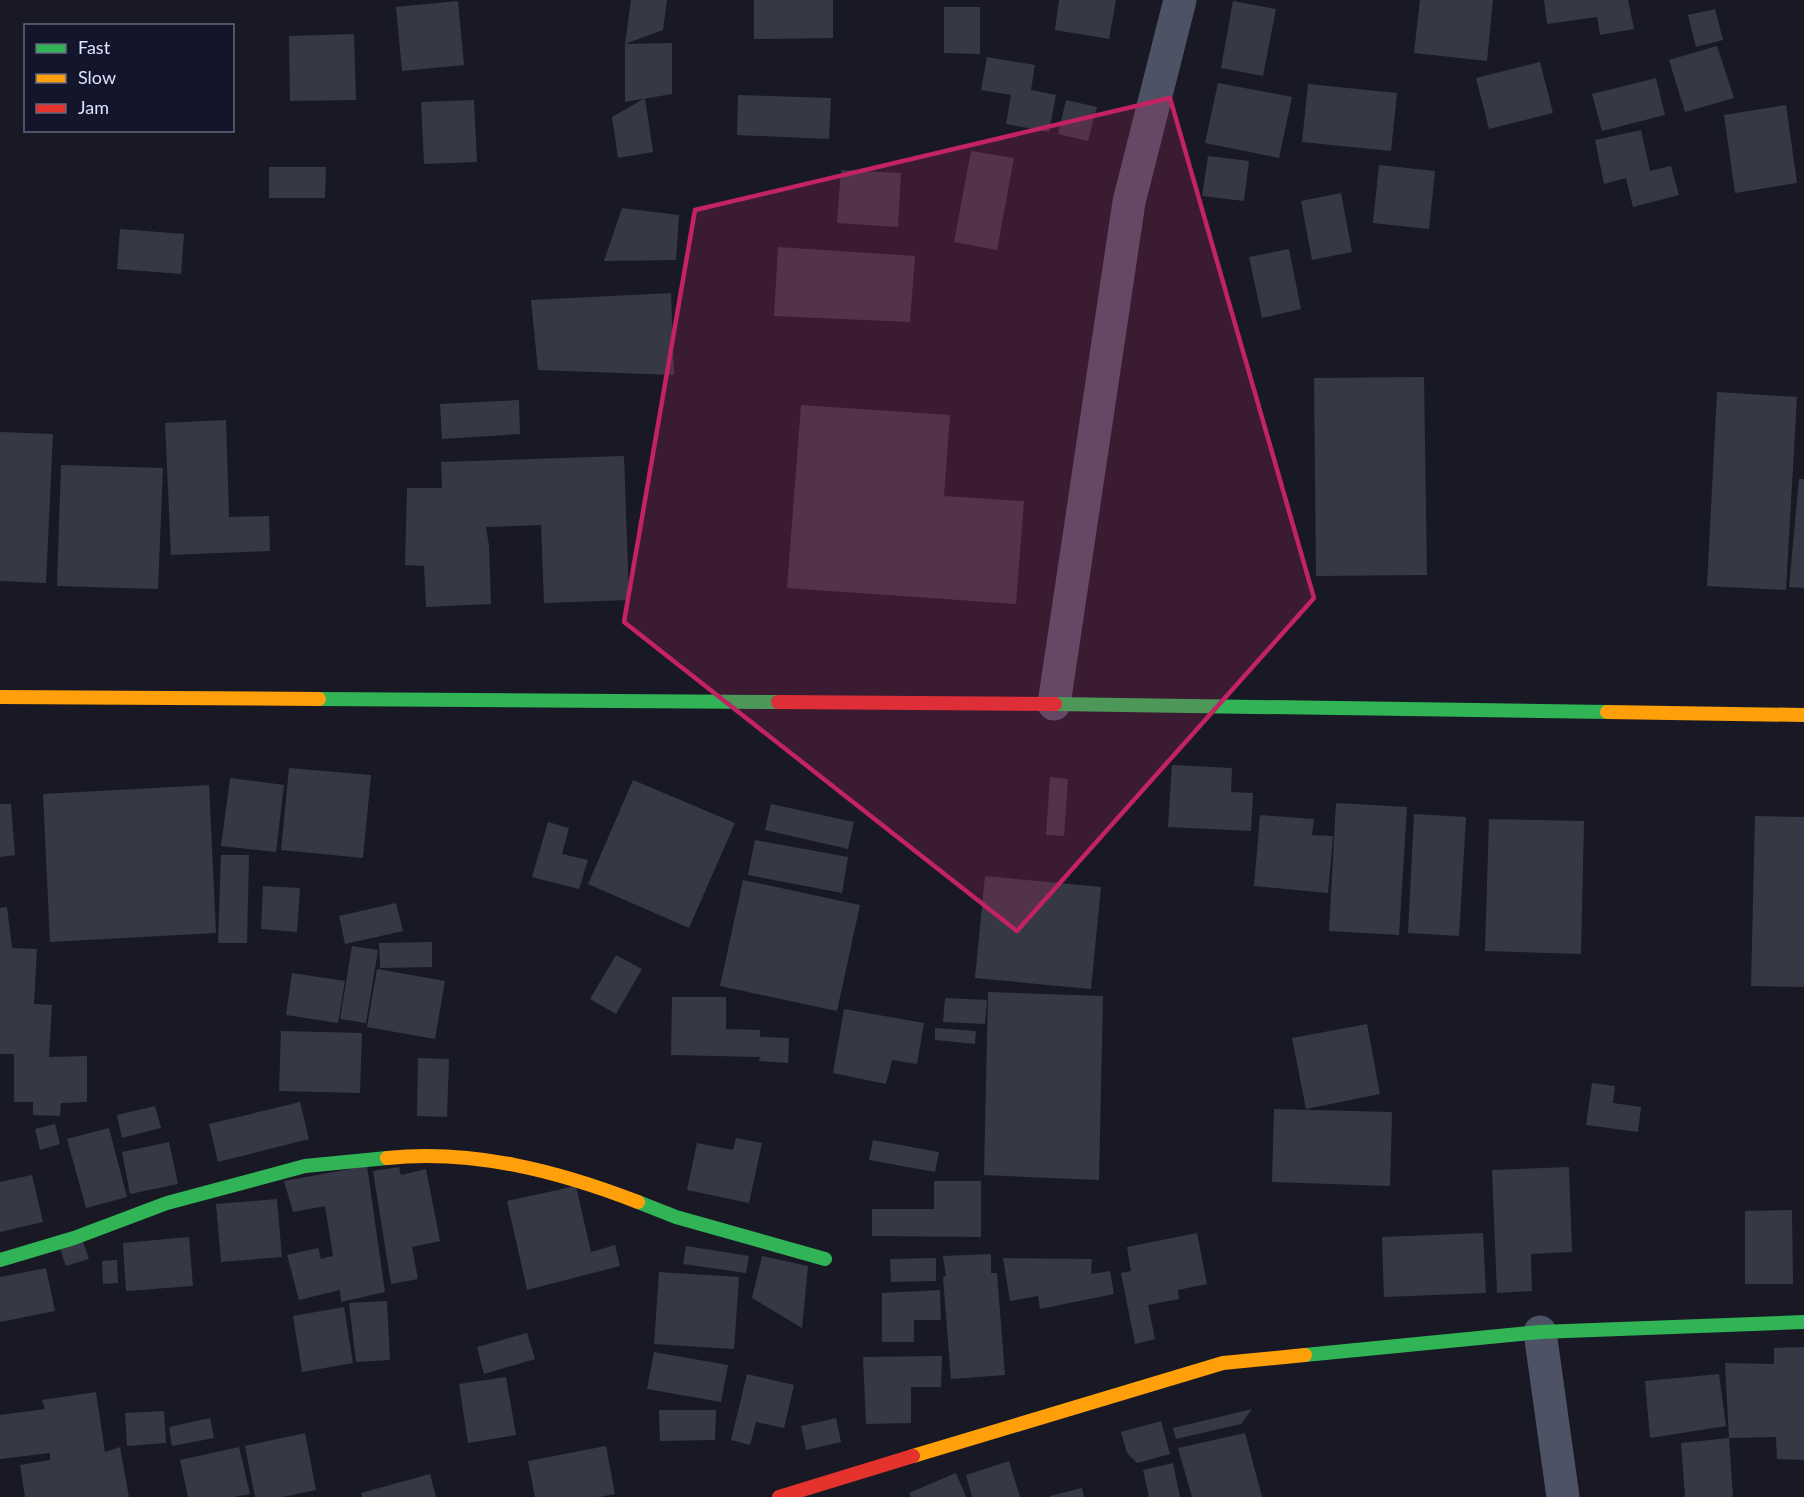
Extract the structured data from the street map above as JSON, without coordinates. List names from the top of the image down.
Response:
{
  "legend": ["Fast", "Slow", "Jam"]
}
